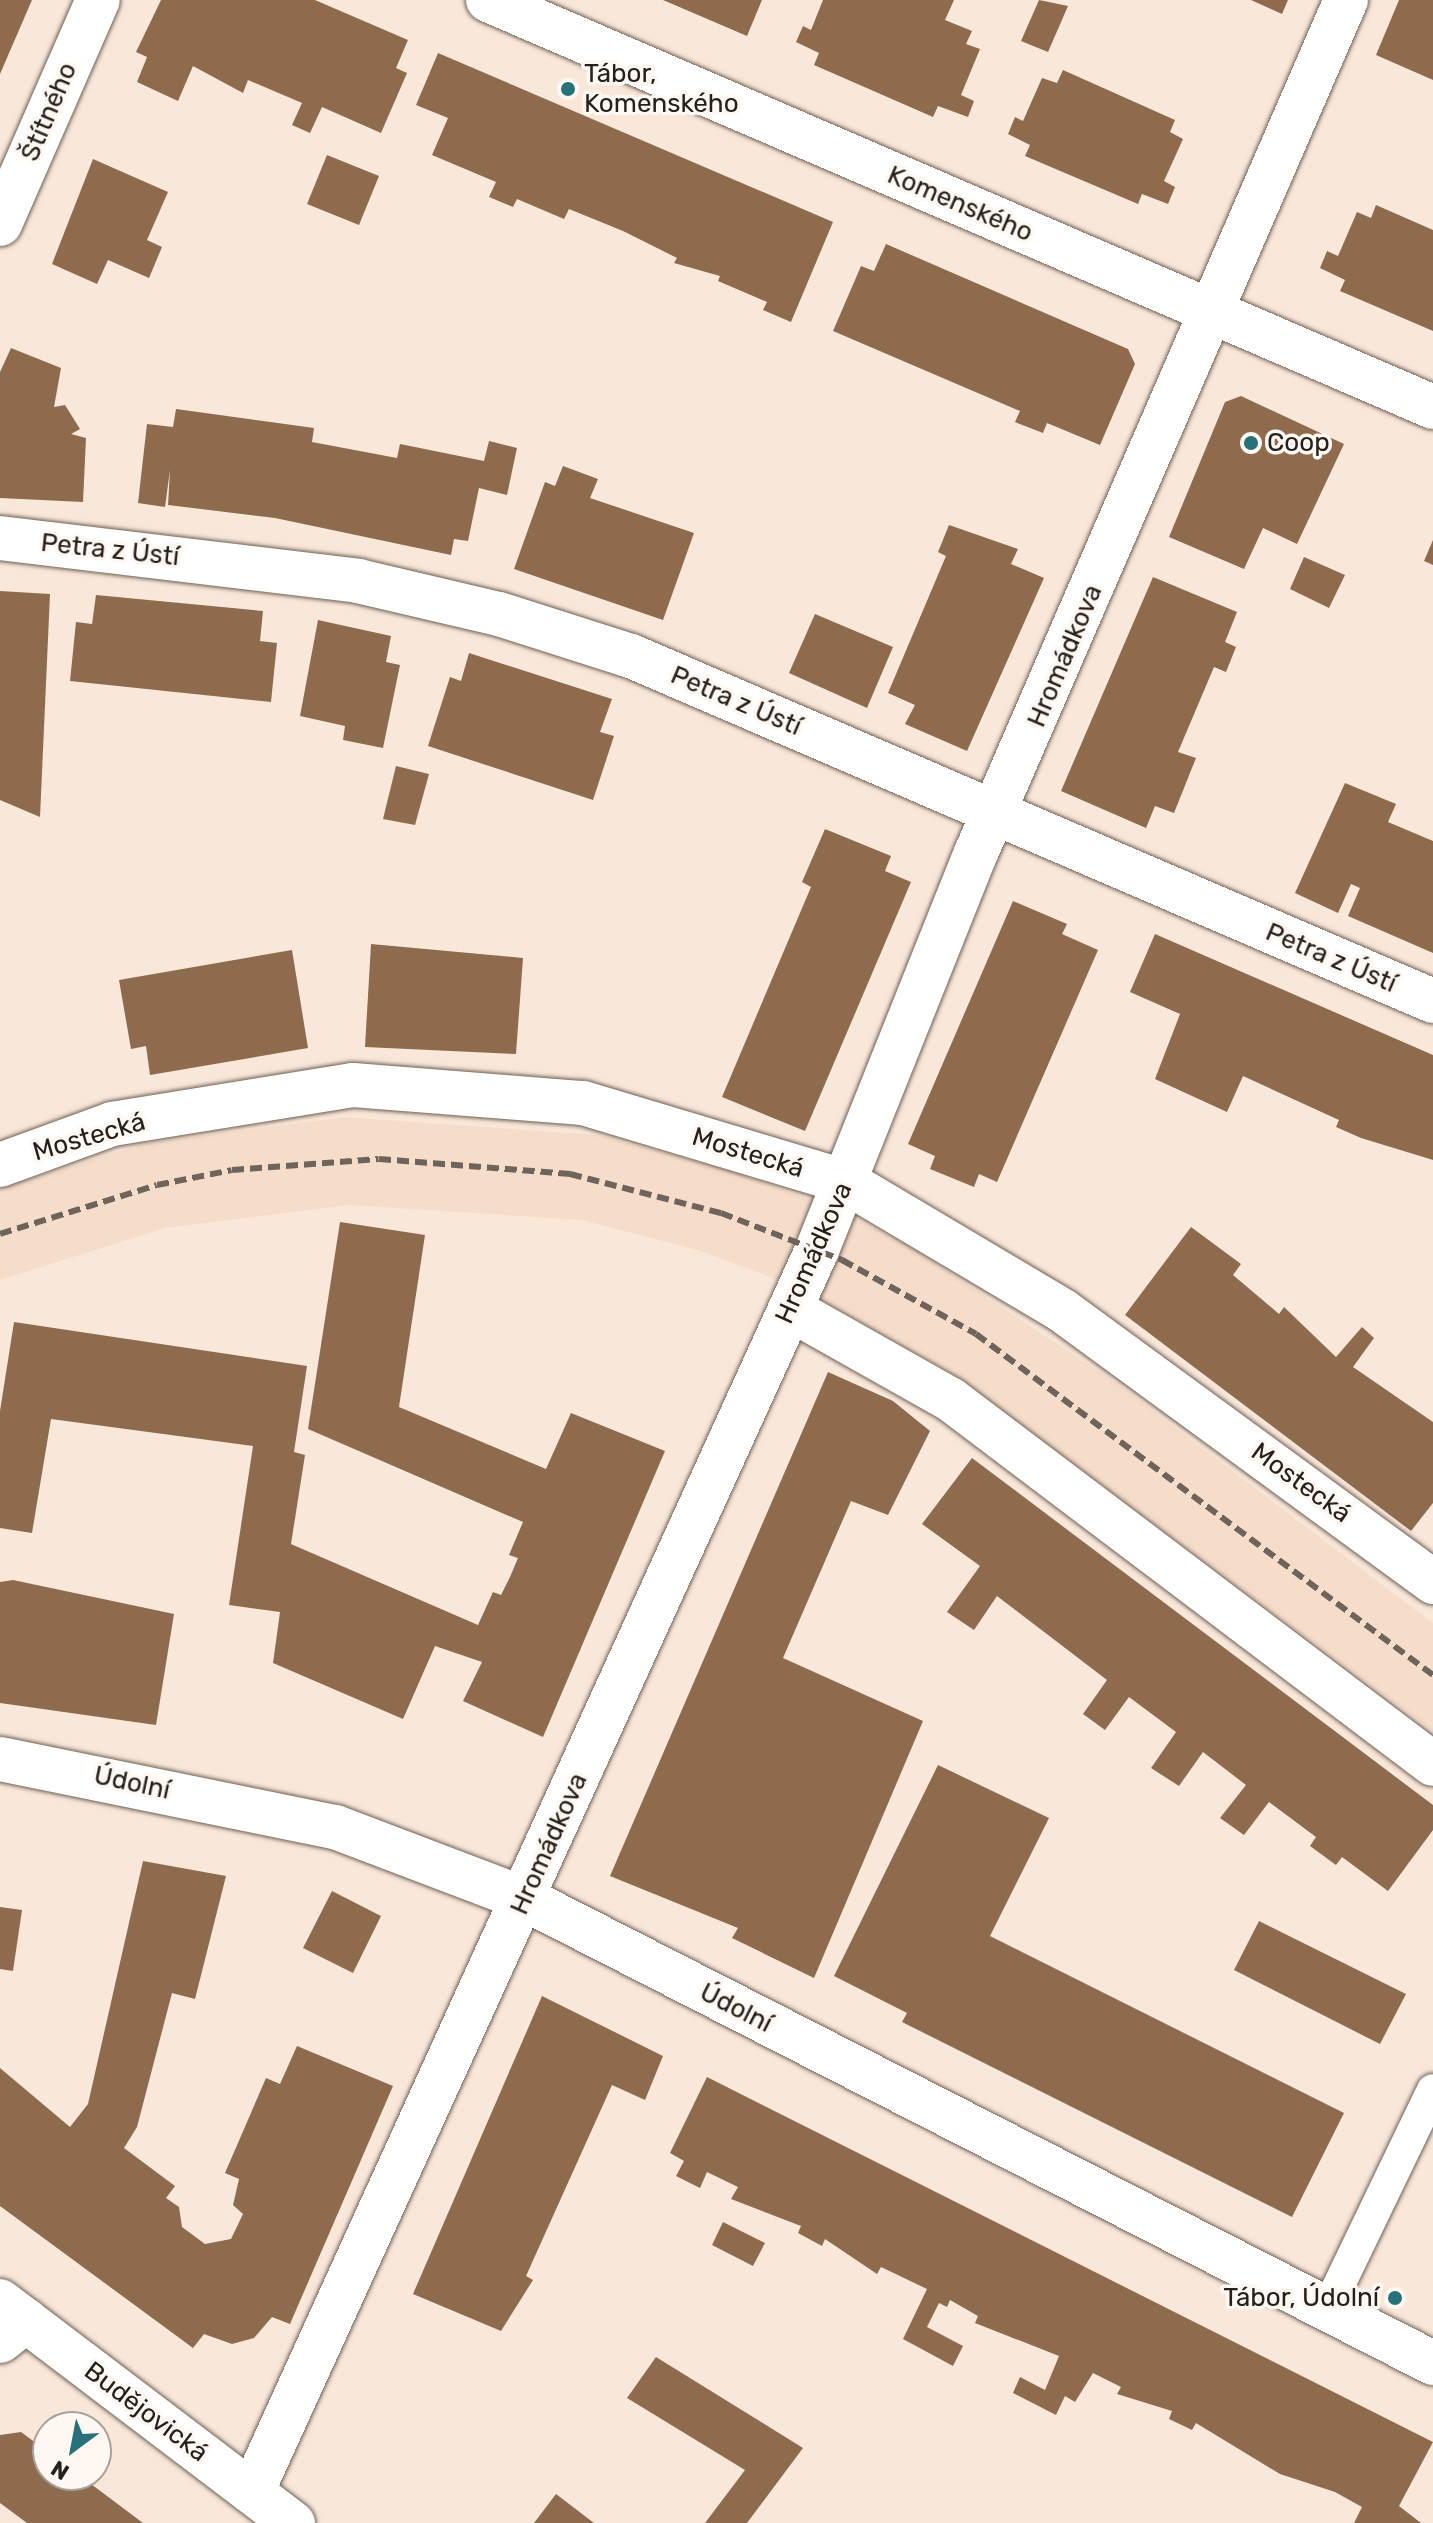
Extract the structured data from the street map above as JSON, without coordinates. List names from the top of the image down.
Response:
{
  "streets": {
    "street": [
      "Štítného",
      "Komenského",
      "Petra z Ústí",
      "Hromádkova",
      "Mostecká",
      "Údolní",
      "Budějovická"
    ]
  },
  "crossings": [
    ["Komenského", "Hromádkova"],
    ["Petra z Ústí", "Hromádkova"],
    ["Hromádkova", "Mostecká"],
    ["Hromádkova", "Údolní"],
    ["Hromádkova", "Budějovická"]
  ],
  "places": ["Tábor, Komenského", "Coop", "Tábor, Údolní"],
  "north": "bottom left"
}
